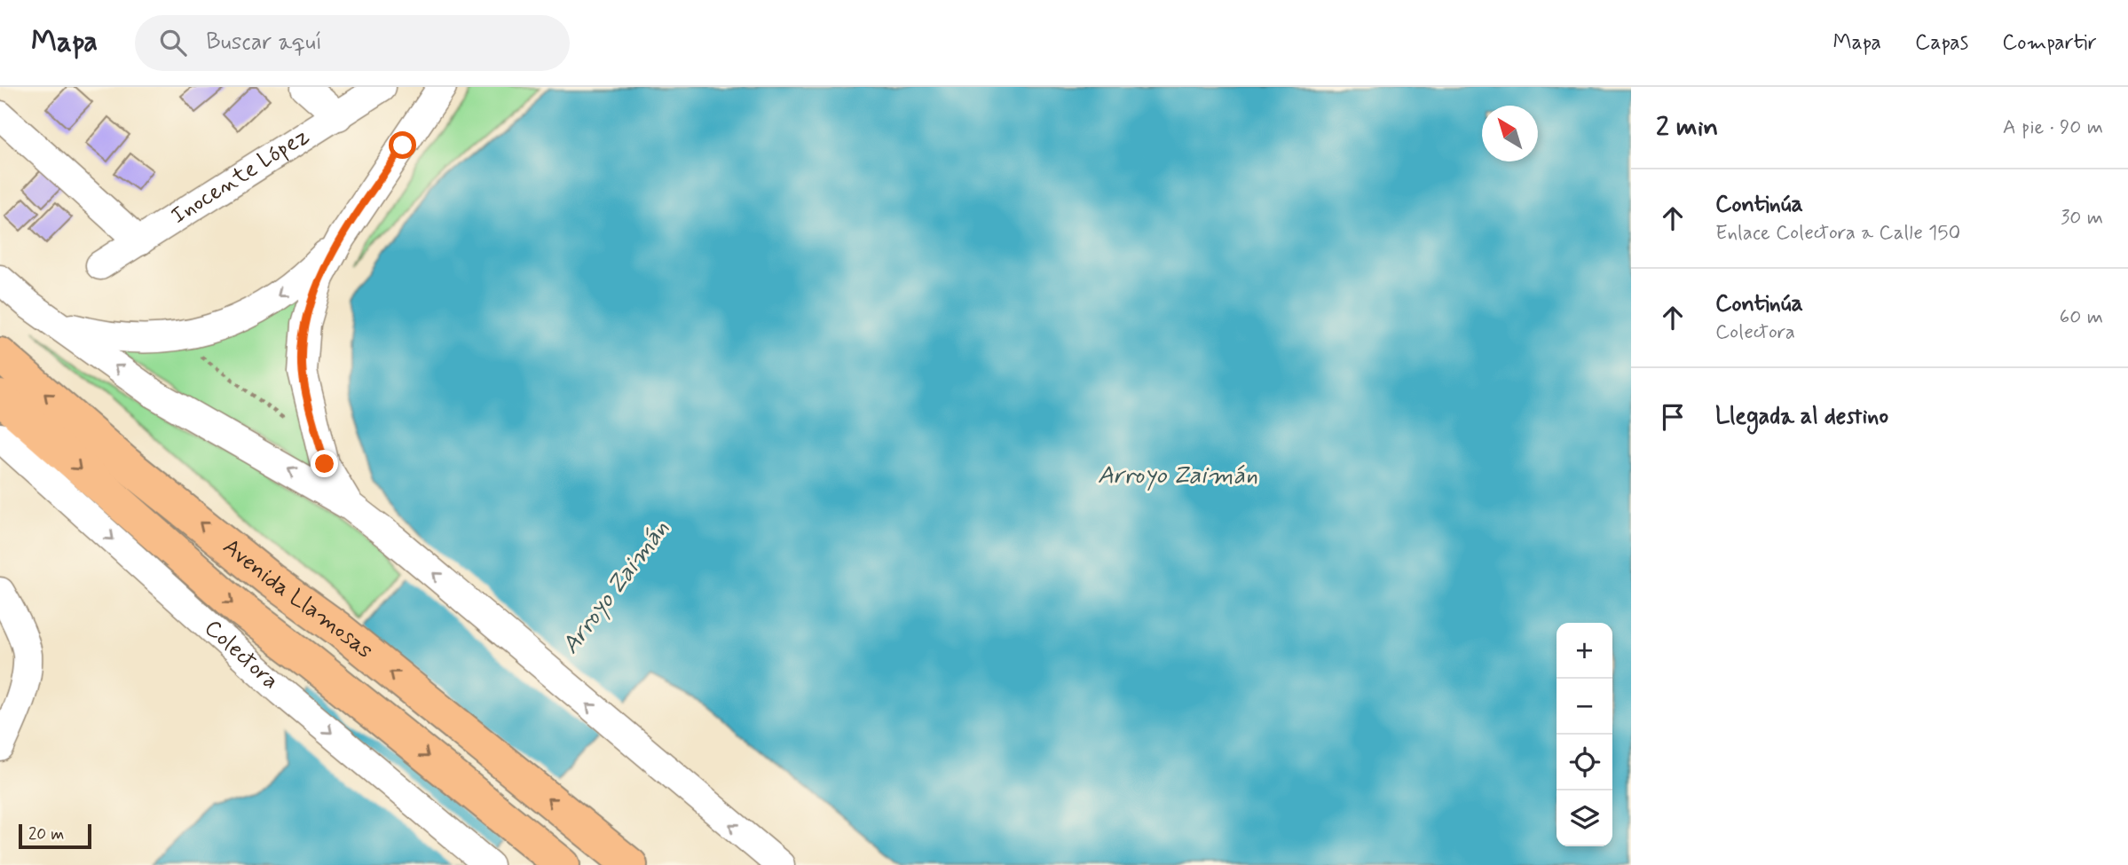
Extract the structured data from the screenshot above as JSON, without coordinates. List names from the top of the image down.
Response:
{
  "streets": {
    "main road": ["Avenida Llamosas"],
    "street": ["Inocente López", "Colectora"]
  },
  "water": ["Arroyo Zaimán"],
  "scale_bar": "20 m",
  "north": "top left",
  "page": {
    "header": "Mapa",
    "search": "Buscar aquí",
    "nav": ["Mapa", "Capas", "Compartir"],
    "heading": ["2 min", "A pie · 90 m"],
    "list": [
      ["Continúa", "Enlace Colectora a Calle 150", "30 m"],
      ["Continúa", "Colectora", "60 m"],
      "Llegada al destino"
    ],
    "map_buttons": ["+", "−"],
    "scale": "20 m"
  }
}
